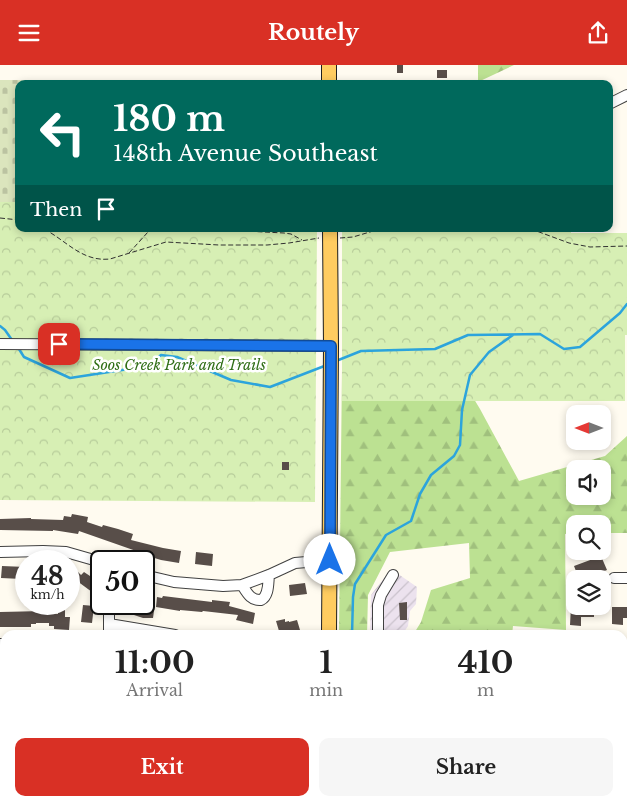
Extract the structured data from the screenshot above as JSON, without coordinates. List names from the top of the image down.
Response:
{
  "parks": ["Soos Creek Park and Trails"],
  "north": "left",
  "page": {
    "header": "Routely",
    "turn": ["180 m", "148th Avenue Southeast"],
    "then": "Then",
    "speed": "48 km/h",
    "limit": "50",
    "eta": [
      "11:00",
      "Arrival",
      "1",
      "min",
      "410",
      "m"
    ],
    "buttons": ["Exit", "Share"]
  }
}
